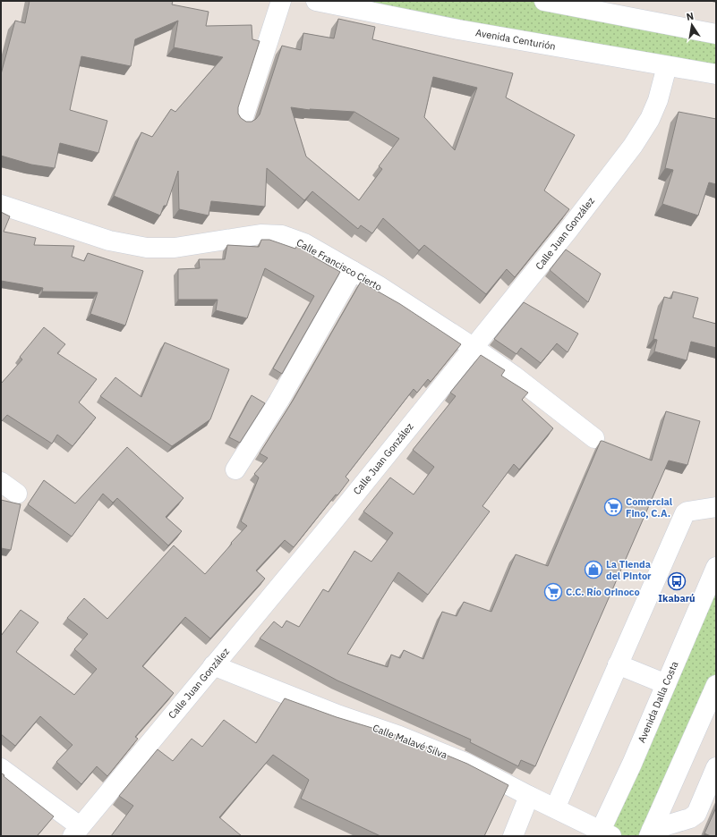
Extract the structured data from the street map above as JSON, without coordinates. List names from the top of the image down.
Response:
{
  "streets": {
    "street": [
      "Avenida Centurión",
      "Calle Juan González",
      "Calle Francisco Cierto",
      "Avenida Dalla Costa",
      "Calle Malavé Silva"
    ]
  },
  "crossings": [
    ["Avenida Centurión", "Calle Juan González"],
    ["Calle Juan González", "Calle Francisco Cierto"],
    ["Calle Juan González", "Calle Malavé Silva"],
    ["Avenida Dalla Costa", "Calle Malavé Silva"]
  ],
  "places": {
    "supermarket": ["Comercial Fino, C.A.", "C.C. Río Orinoco"],
    "shop": ["La Tienda del Pintor"],
    "bus stop": ["Ikabarú"]
  },
  "north": "top"
}
